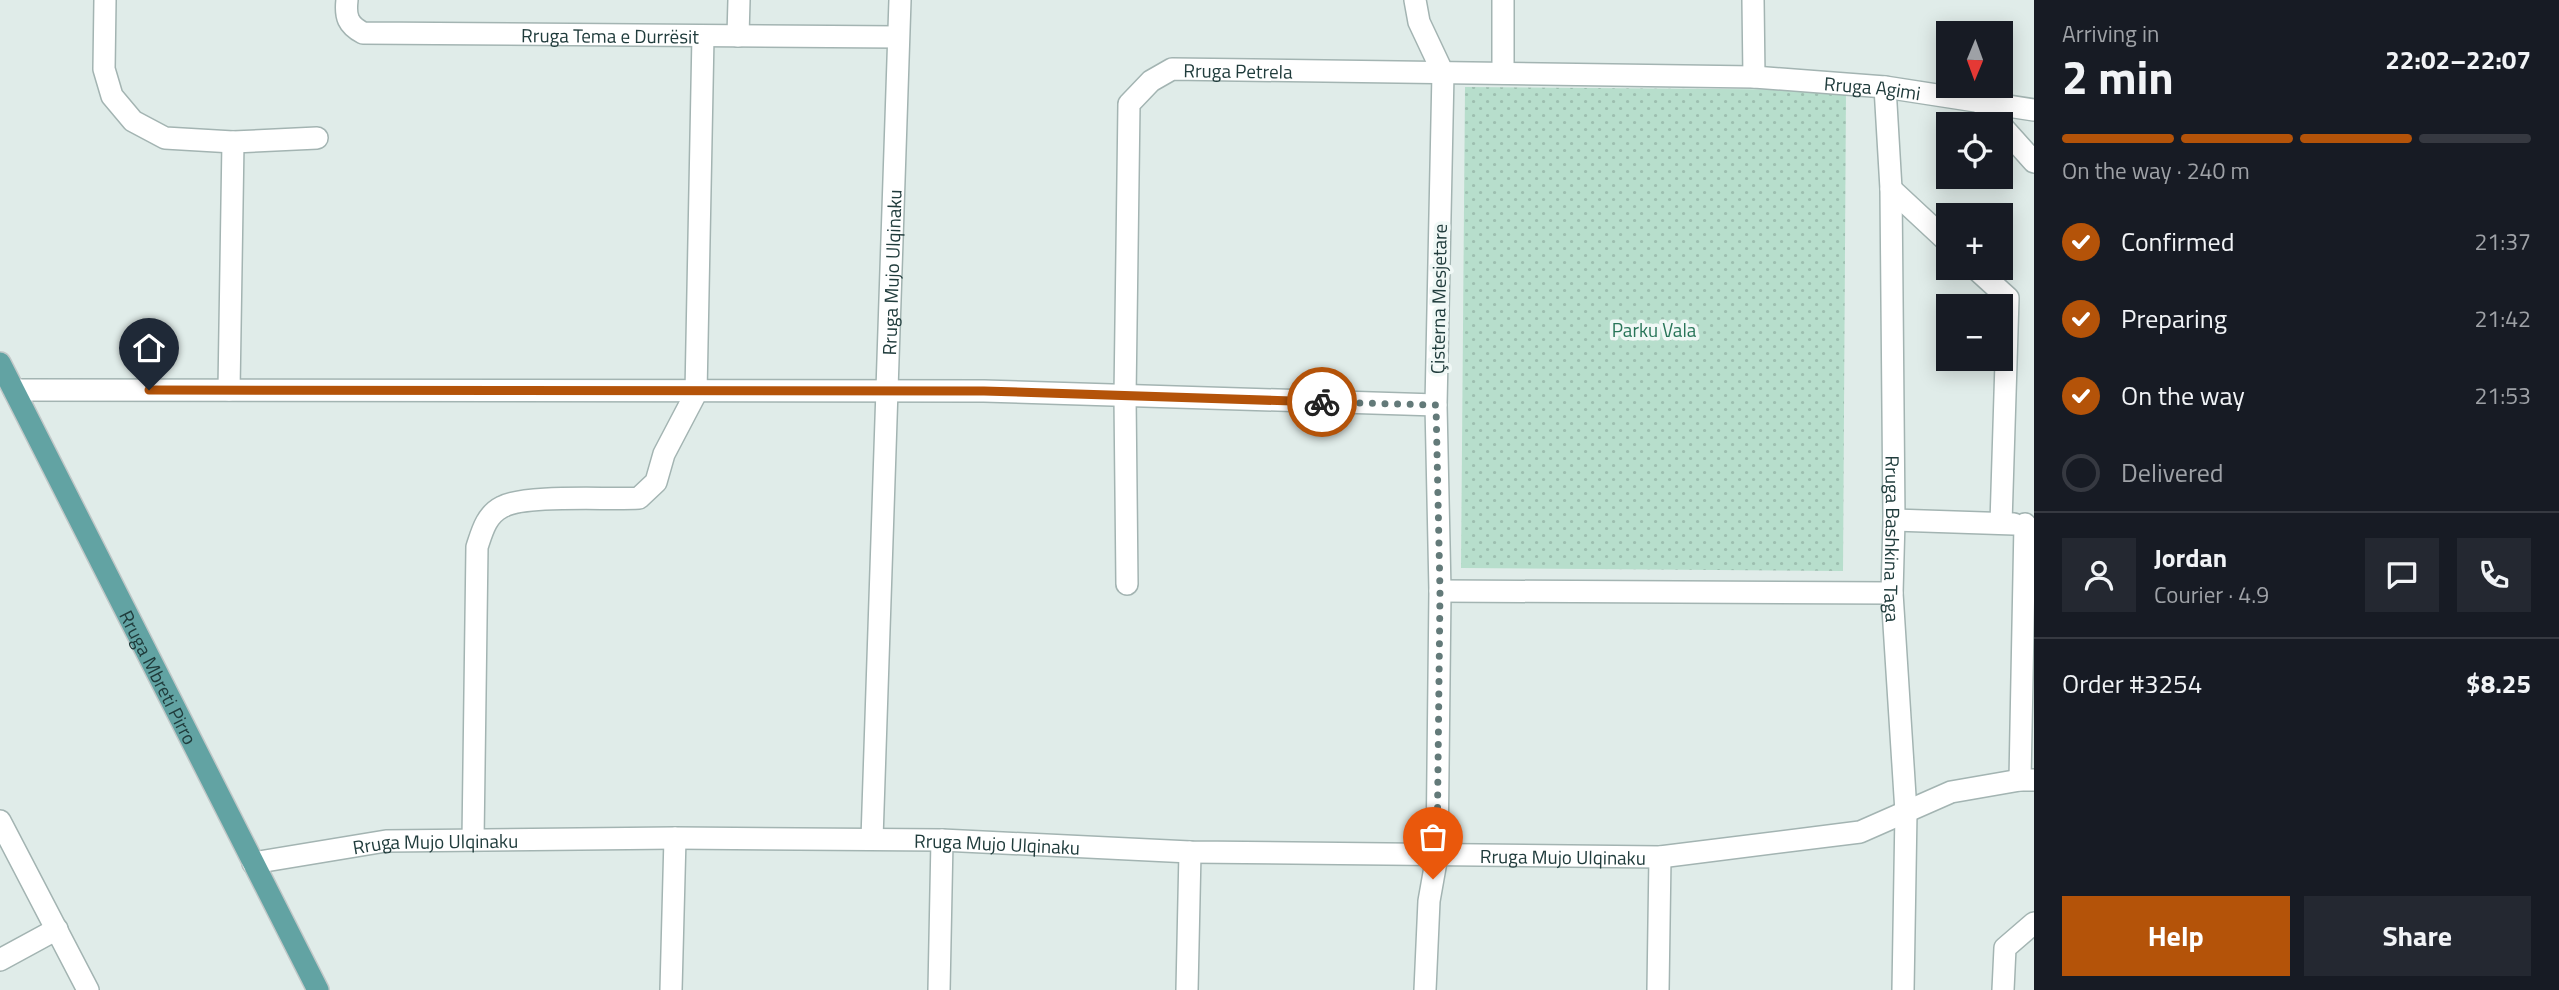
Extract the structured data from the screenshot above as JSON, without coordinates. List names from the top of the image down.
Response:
{
  "streets": {
    "main road": ["Rruga Mbreti Pirro"],
    "street": [
      "Rruga Tema e Durrësit",
      "Rruga Petrela",
      "Rruga Agimi",
      "Rruga Mujo Ulqinaku",
      "Çisterna Mesjetare",
      "Rruga Bashkina Taga"
    ]
  },
  "crossings": [
    ["Rruga Tema e Durrësit", "Rruga Mujo Ulqinaku"],
    ["Rruga Petrela", "Rruga Agimi"],
    ["Rruga Petrela", "Çisterna Mesjetare"],
    ["Rruga Agimi", "Rruga Bashkina Taga"],
    ["Rruga Mujo Ulqinaku", "Çisterna Mesjetare"],
    ["Rruga Mujo Ulqinaku", "Rruga Bashkina Taga"],
    ["Rruga Mujo Ulqinaku", "Rruga Mbreti Pirro"]
  ],
  "parks": ["Parku Vala"],
  "north": "bottom",
  "page": {
    "heading": ["2 min", "Arriving in", "22:02–22:07"],
    "panel": [
      "Jordan",
      "Courier · 4.9",
      "Order #3254",
      "$8.25"
    ],
    "map_buttons": ["+", "−"],
    "bar": "On the way · 240 m",
    "list": [
      ["Confirmed", "21:37"],
      ["Preparing", "21:42"],
      ["On the way", "21:53"],
      "Delivered"
    ],
    "buttons": ["Help", "Share"]
  }
}
